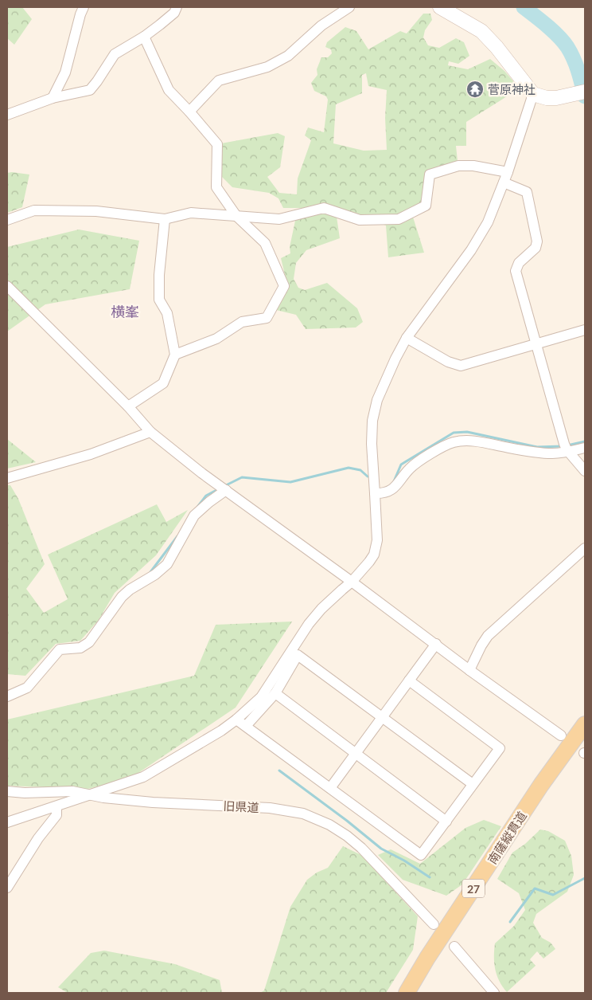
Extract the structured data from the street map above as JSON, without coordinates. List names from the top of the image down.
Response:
{
  "streets": {
    "main road": ["南薩縦貫道", "27"],
    "street": ["旧県道"]
  },
  "districts": ["横峯"],
  "places": {
    "temple": ["菅原神社"]
  }
}
